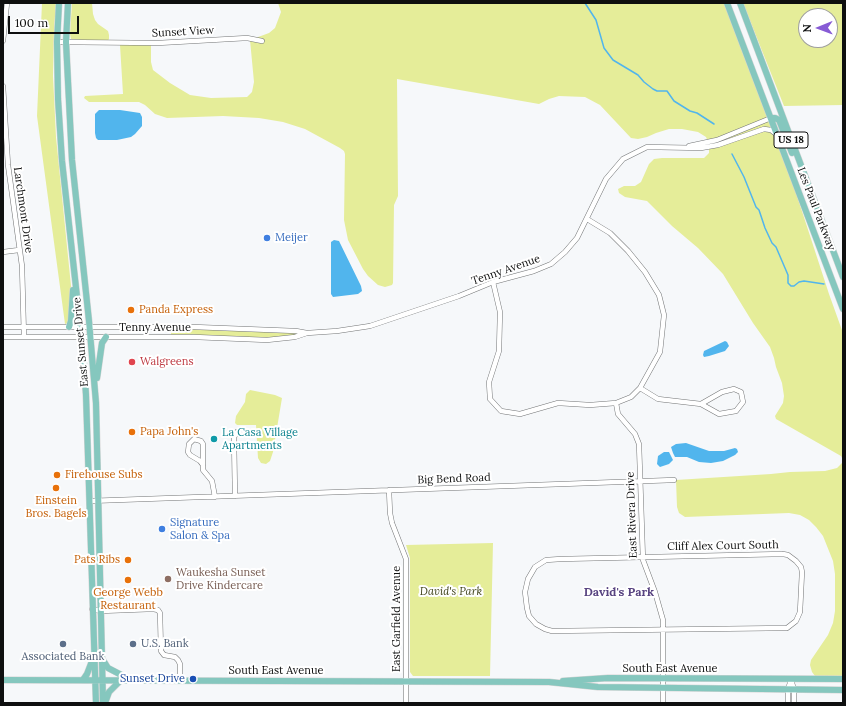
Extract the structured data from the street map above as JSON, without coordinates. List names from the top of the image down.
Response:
{
  "streets": {
    "main road": [
      "US 18",
      "Les Paul Parkway",
      "East Sunset Drive",
      "South East Avenue"
    ],
    "street": [
      "Sunset View",
      "Larchmont Drive",
      "Tenny Avenue",
      "Big Bend Road",
      "East Rivera Drive",
      "Cliff Alex Court South",
      "East Garfield Avenue"
    ]
  },
  "crossings": [
    ["Sunset View", "East Sunset Drive"],
    ["Les Paul Parkway", "Tenny Avenue"],
    ["Larchmont Drive", "Tenny Avenue"],
    ["Tenny Avenue", "East Sunset Drive"],
    ["East Sunset Drive", "Big Bend Road"],
    ["East Sunset Drive", "South East Avenue"],
    ["Big Bend Road", "East Rivera Drive"],
    ["Big Bend Road", "East Garfield Avenue"],
    ["East Rivera Drive", "Cliff Alex Court South"],
    ["East Rivera Drive", "South East Avenue"],
    ["East Garfield Avenue", "South East Avenue"]
  ],
  "districts": ["David's Park"],
  "parks": ["David's Park"],
  "places": [
    "Meijer",
    "Panda Express",
    "Walgreens",
    "Papa John's",
    "La Casa Village Apartments",
    "Firehouse Subs",
    "Einstein Bros. Bagels",
    "Signature Salon & Spa",
    "Pats Ribs",
    "Waukesha Sunset Drive Kindercare",
    "George Webb Restaurant",
    "Associated Bank",
    "U.S. Bank",
    "Sunset Drive"
  ],
  "scale_bar": "100 m",
  "north": "left"
}
